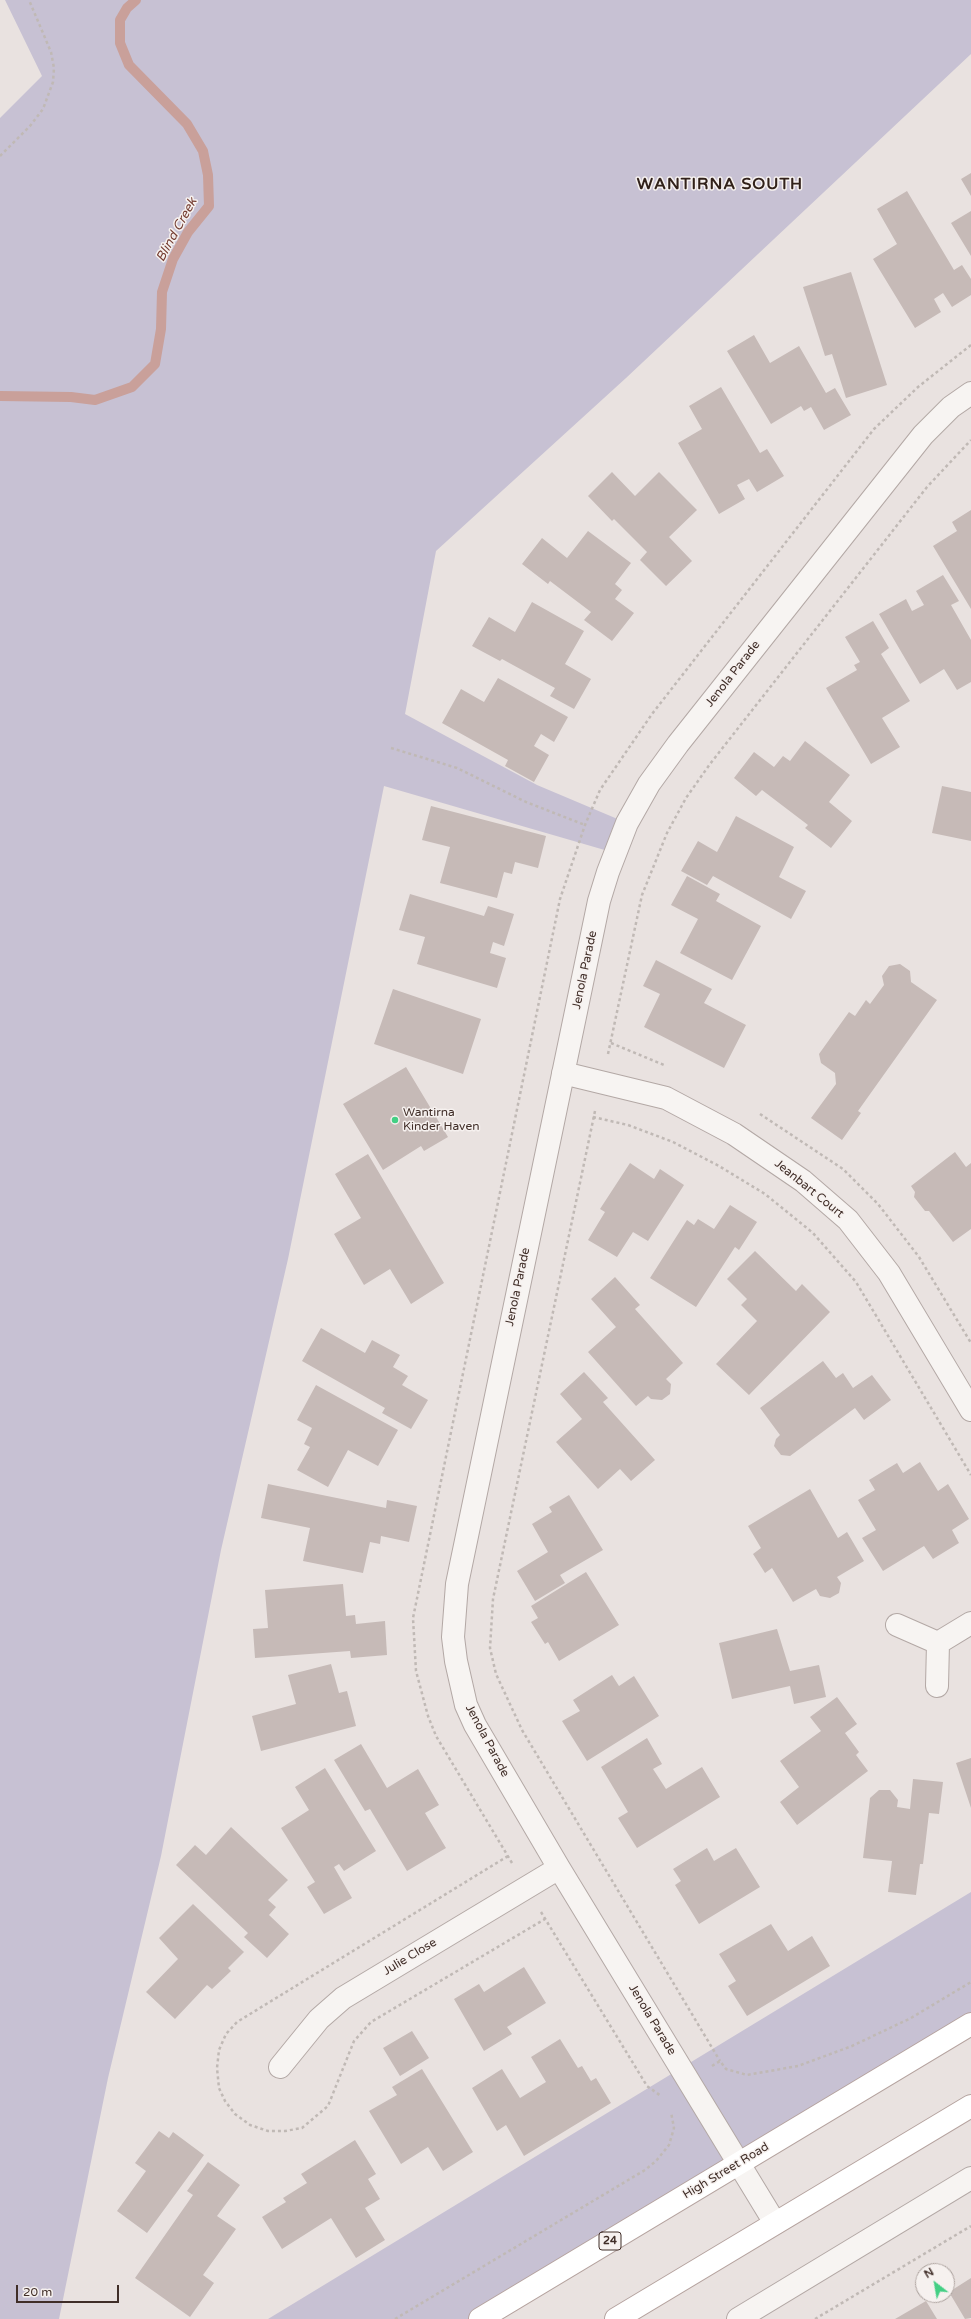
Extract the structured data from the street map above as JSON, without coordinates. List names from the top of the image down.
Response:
{
  "streets": {
    "main road": ["High Street Road", "24"],
    "street": ["Jenola Parade", "Jeanbart Court", "Julie Close"]
  },
  "crossings": [
    ["Jenola Parade", "Jeanbart Court"],
    ["Jenola Parade", "Julie Close"],
    ["Jenola Parade", "High Street Road"]
  ],
  "districts": ["WANTIRNA SOUTH"],
  "water": ["Blind Creek"],
  "places": ["Wantirna Kinder Haven"],
  "scale_bar": "20 m",
  "north": "top left"
}
